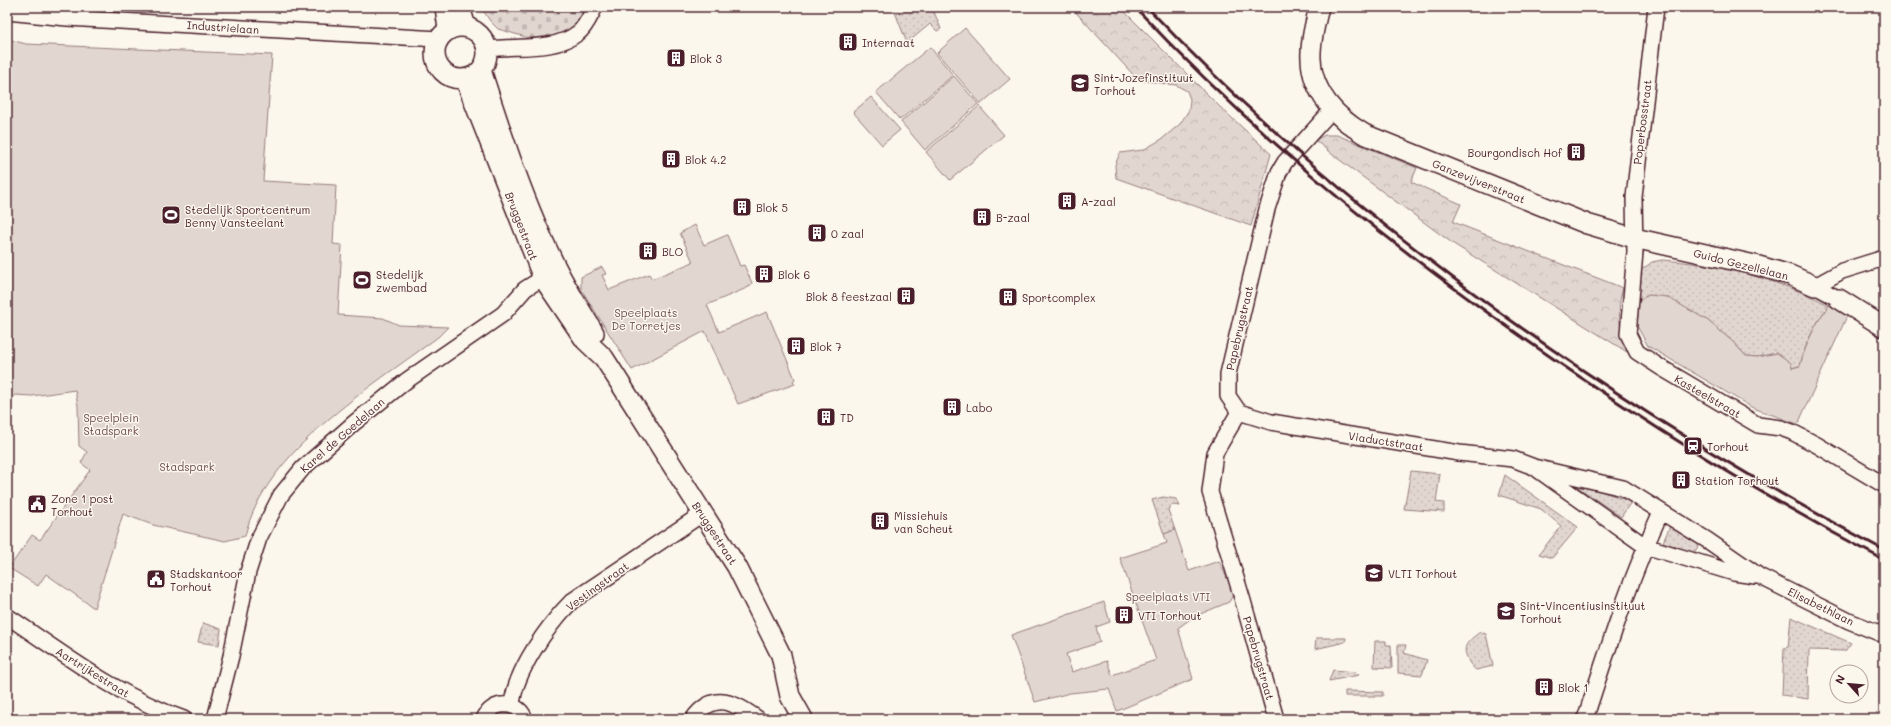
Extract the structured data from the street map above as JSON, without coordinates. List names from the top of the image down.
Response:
{
  "streets": {
    "street": [
      "Industrielaan",
      "Poperbosstraat",
      "Ganzevijverstraat",
      "Bruggestraat",
      "Guido Gezellelaan",
      "Papebrugstraat",
      "Kasteelstraat",
      "Karel de Goedelaan",
      "Viaductstraat",
      "Vestingstraat",
      "Elisabethlaan",
      "Aartrijkestraat"
    ]
  },
  "crossings": [
    ["Industrielaan", "Bruggestraat"],
    ["Poperbosstraat", "Ganzevijverstraat"],
    ["Poperbosstraat", "Guido Gezellelaan"],
    ["Poperbosstraat", "Kasteelstraat"],
    ["Ganzevijverstraat", "Guido Gezellelaan"],
    ["Ganzevijverstraat", "Papebrugstraat"],
    ["Ganzevijverstraat", "Kasteelstraat"],
    ["Bruggestraat", "Karel de Goedelaan"],
    ["Bruggestraat", "Vestingstraat"],
    ["Guido Gezellelaan", "Kasteelstraat"],
    ["Papebrugstraat", "Viaductstraat"],
    ["Viaductstraat", "Elisabethlaan"]
  ],
  "parks": [
    "Speelplaats De Torretjes",
    "Speelplein Stadspark",
    "Stadspark",
    "Speelplaats VTI"
  ],
  "places": {
    "building": [
      "Internaat",
      "Blok 3",
      "Bourgondisch Hof",
      "Blok 4.2",
      "A-zaal",
      "Blok 5",
      "B-zaal",
      "0 zaal",
      "BLO",
      "Blok 6",
      "Blok 8 feestzaal",
      "Sportcomplex",
      "Blok 7",
      "Labo",
      "TD",
      "Station Torhout",
      "Missiehuis van Scheut",
      "VTI Torhout",
      "Blok 1"
    ],
    "school or university": ["Sint-Jozefinstituut Torhout", "VLTI Torhout", "Sint-Vincentiusinstituut Torhout"],
    "sports": ["Stedelijk Sportcentrum Benny Vansteelant", "Stedelijk zwembad"],
    "station": ["Torhout"],
    "public building": ["Zone 1 post Torhout", "Stadskantoor Torhout"]
  },
  "north": "top left"
}
